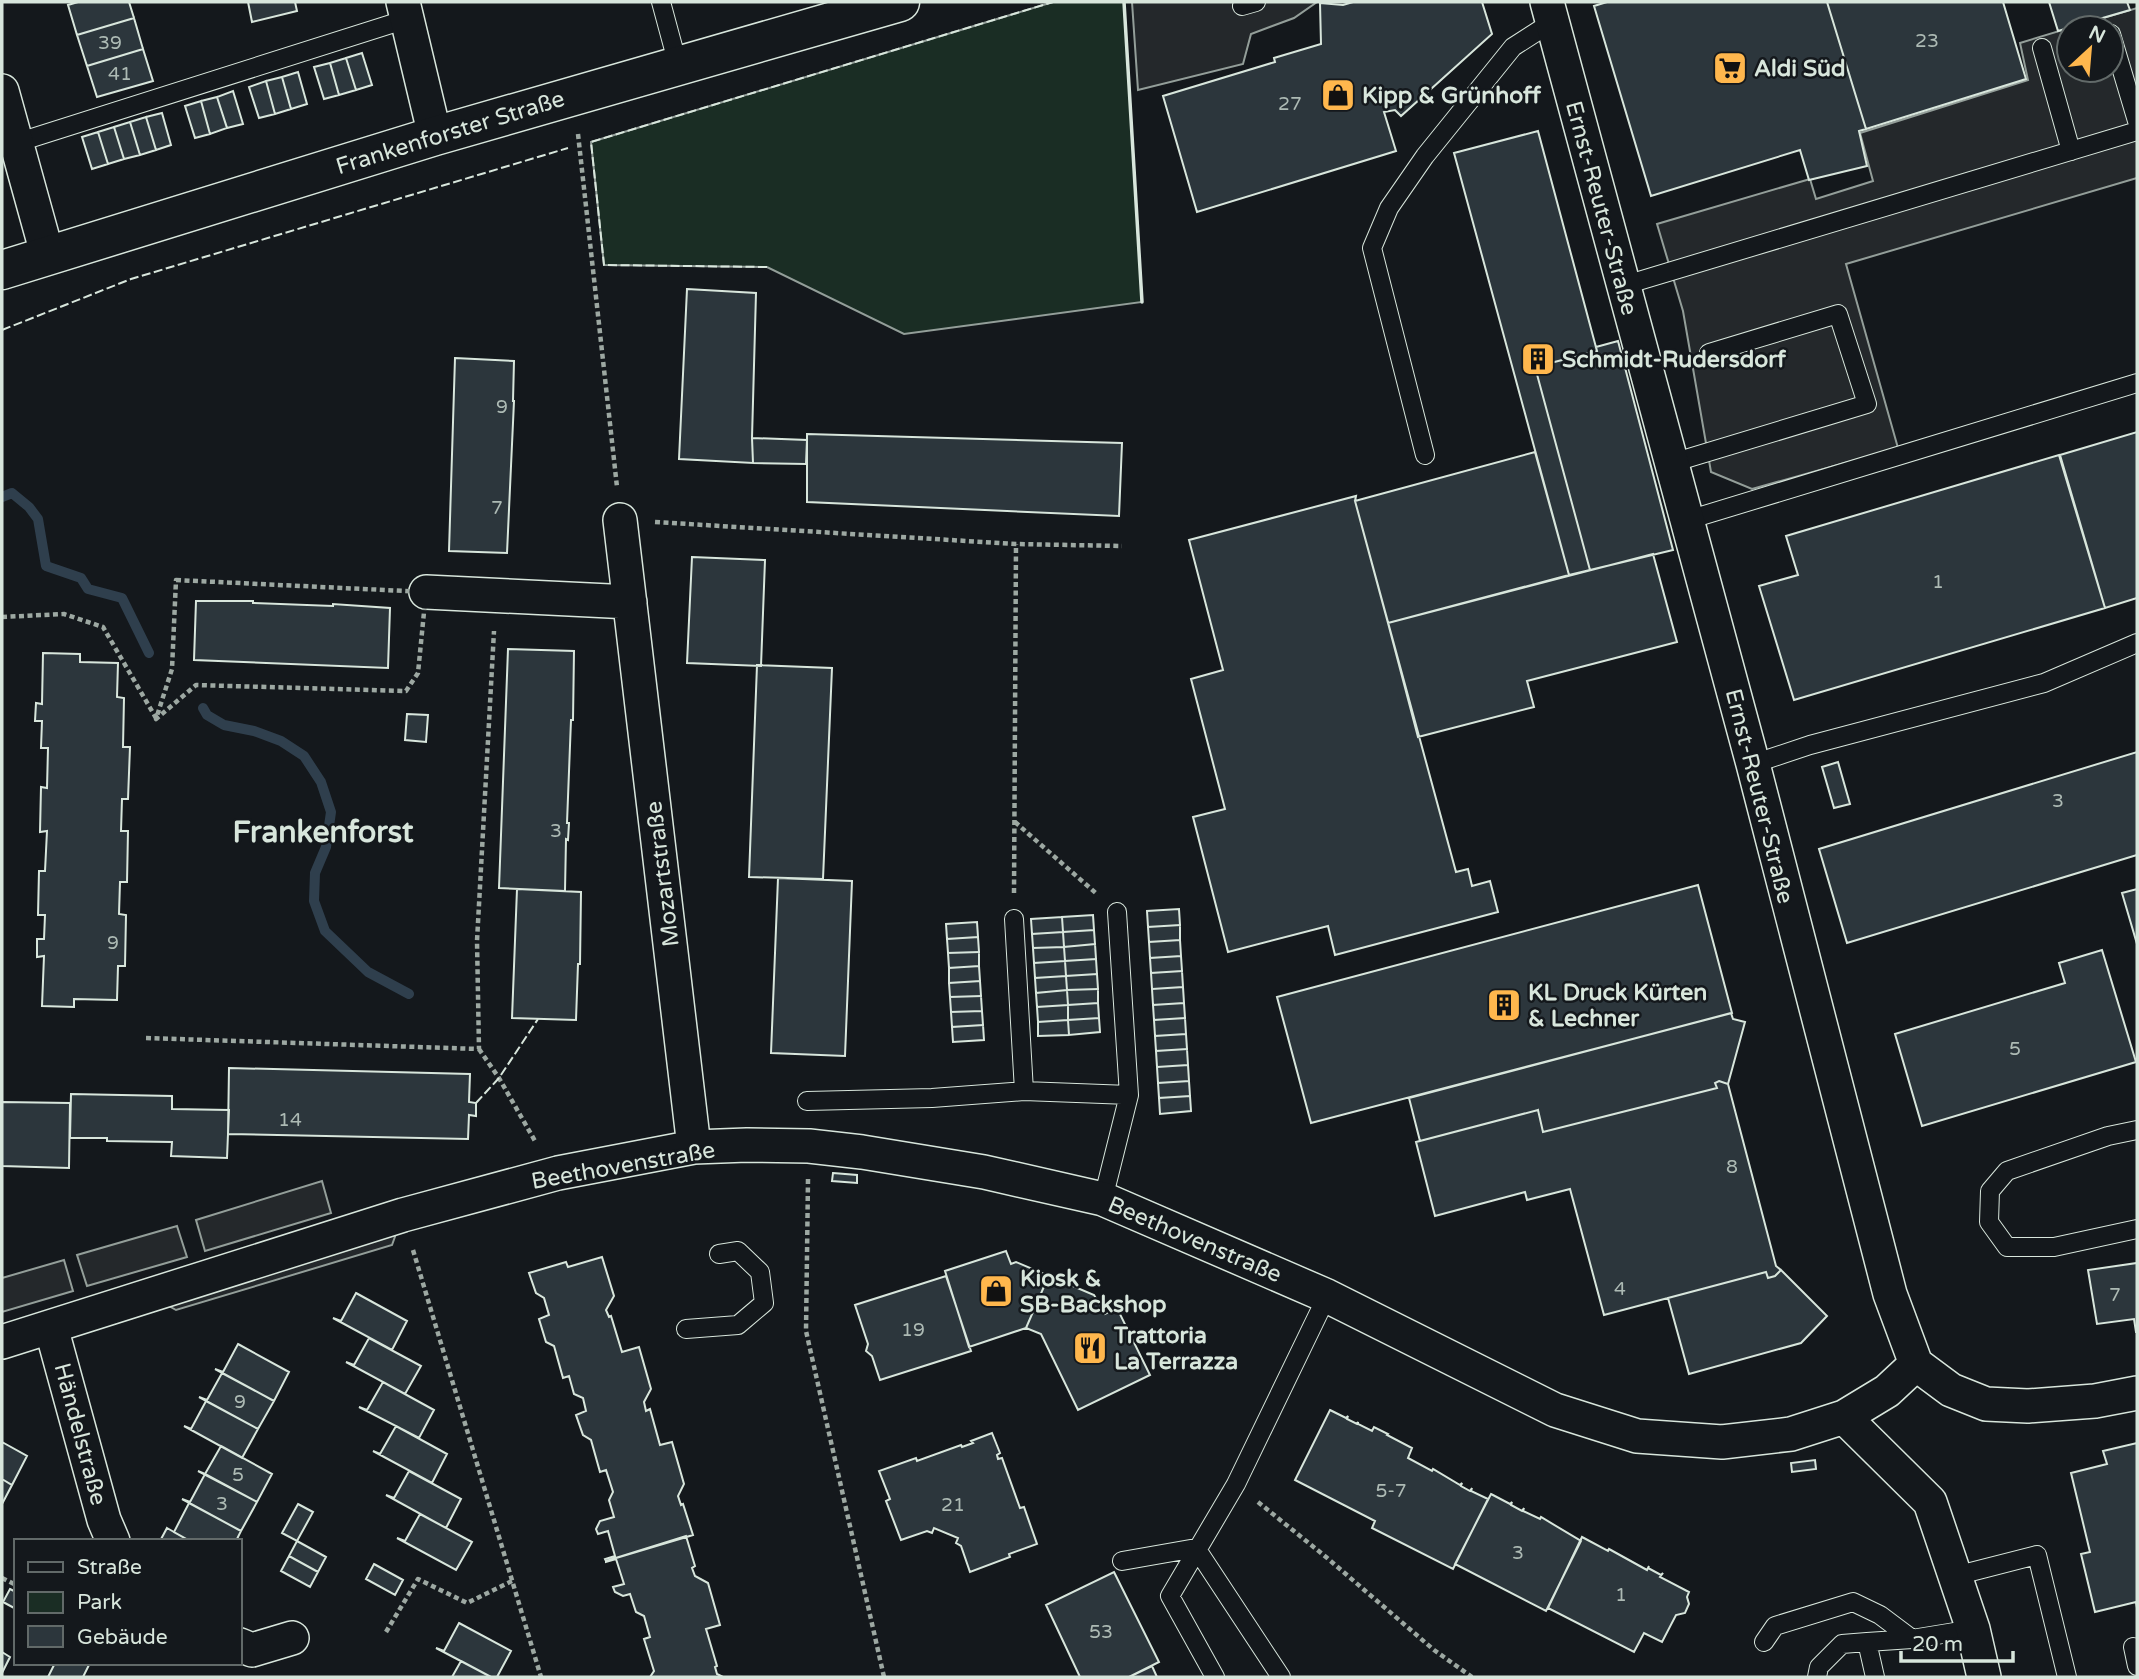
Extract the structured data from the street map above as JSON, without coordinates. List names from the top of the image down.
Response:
{
  "streets": {
    "main road": ["Frankenforster Straße"],
    "street": [
      "Ernst-Reuter-Straße",
      "Mozartstraße",
      "Beethovenstraße",
      "Händelstraße"
    ]
  },
  "crossings": [
    ["Ernst-Reuter-Straße", "Beethovenstraße"],
    ["Mozartstraße", "Beethovenstraße"],
    ["Beethovenstraße", "Händelstraße"]
  ],
  "districts": ["Frankenforst"],
  "places": {
    "supermarket": ["Aldi Süd"],
    "shop": ["Kipp & Grünhoff", "Kiosk & SB-Backshop"],
    "building": ["Schmidt-Rudersdorf", "KL Druck Kürten & Lechner"],
    "restaurant": ["Trattoria La Terrazza"]
  },
  "house_numbers": [
    "23",
    "39",
    "41",
    "27",
    "9",
    "7",
    "1",
    "3",
    "3",
    "9",
    "5",
    "14",
    "8",
    "4",
    "7",
    "19",
    "9",
    "5",
    "5-7",
    "3",
    "21",
    "3",
    "1",
    "53"
  ],
  "legend": ["Straße", "Park", "Gebäude"],
  "scale_bar": "20 m",
  "north": "top right"
}
